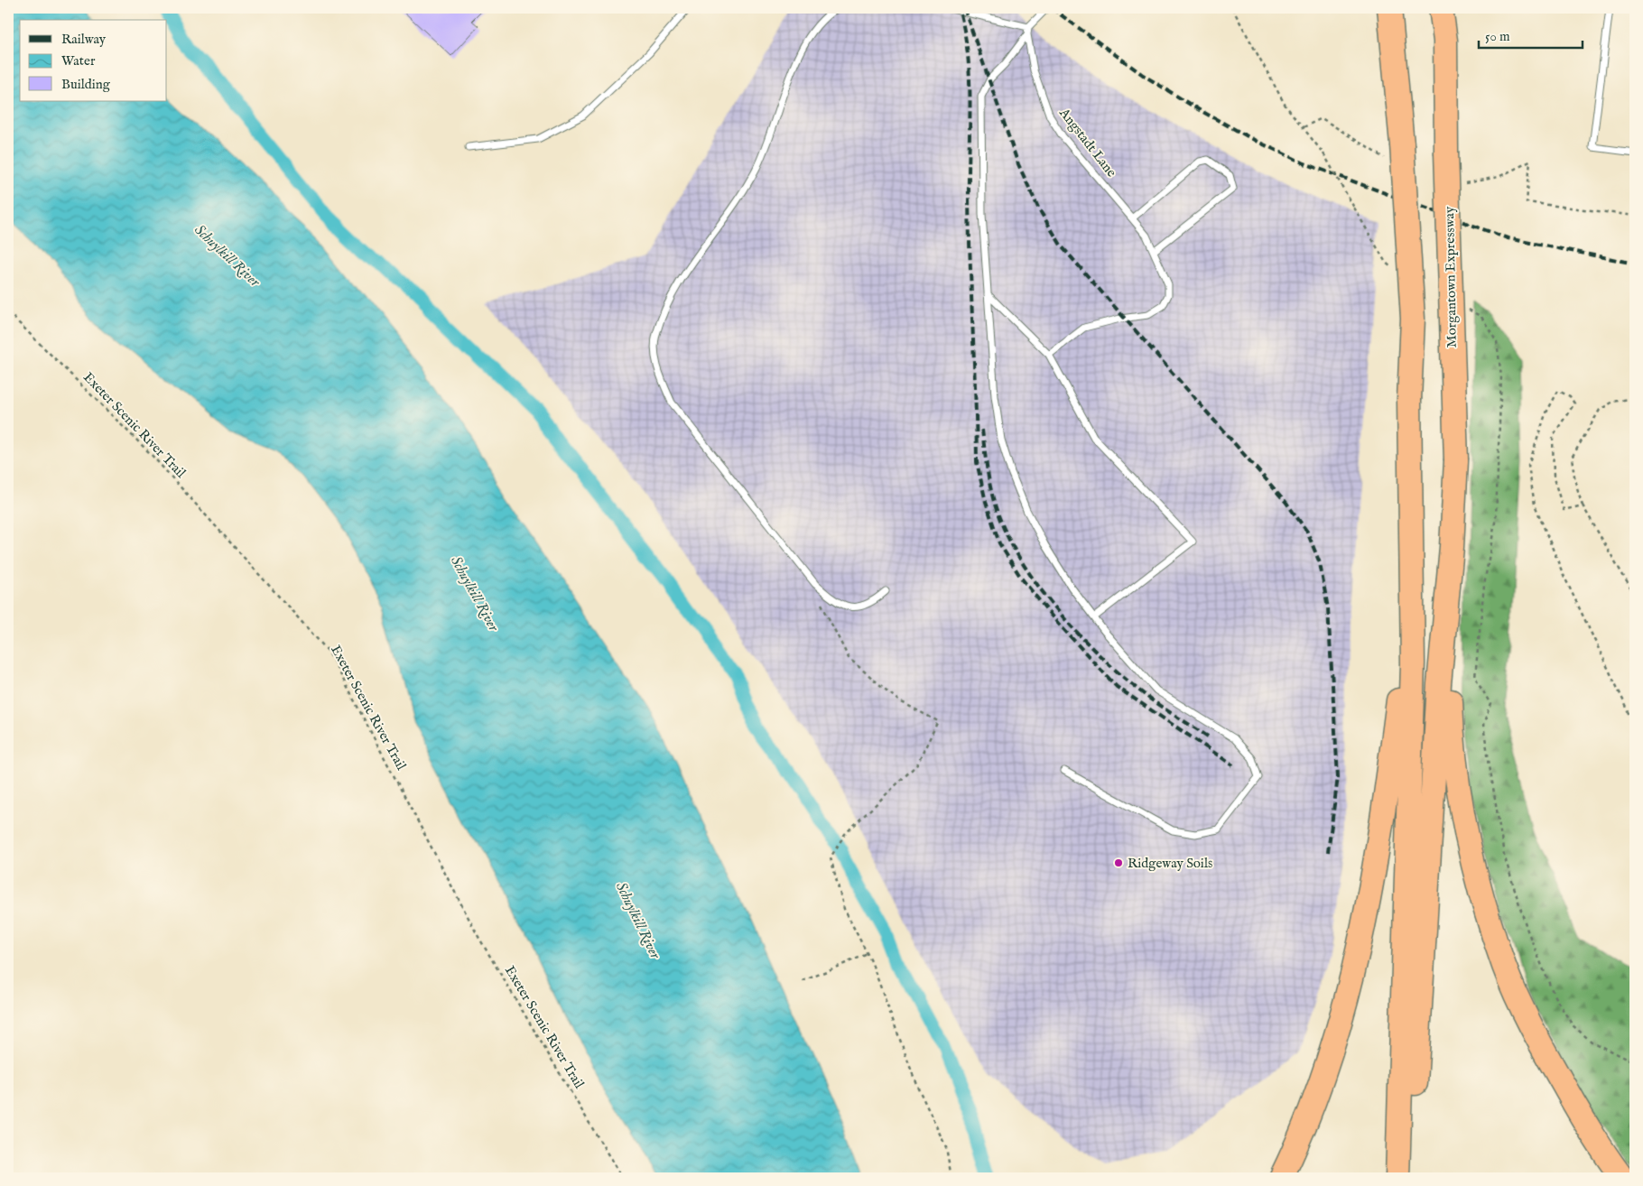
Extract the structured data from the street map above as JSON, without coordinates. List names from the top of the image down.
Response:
{
  "streets": {
    "highway": ["Morgantown Expressway"],
    "lane": ["Angstadt Lane"],
    "path": ["Exeter Scenic River Trail"]
  },
  "water": ["Schuylkill River"],
  "places": ["Ridgeway Soils"],
  "legend": ["Railway", "Water", "Building"],
  "scale_bar": "50 m"
}
